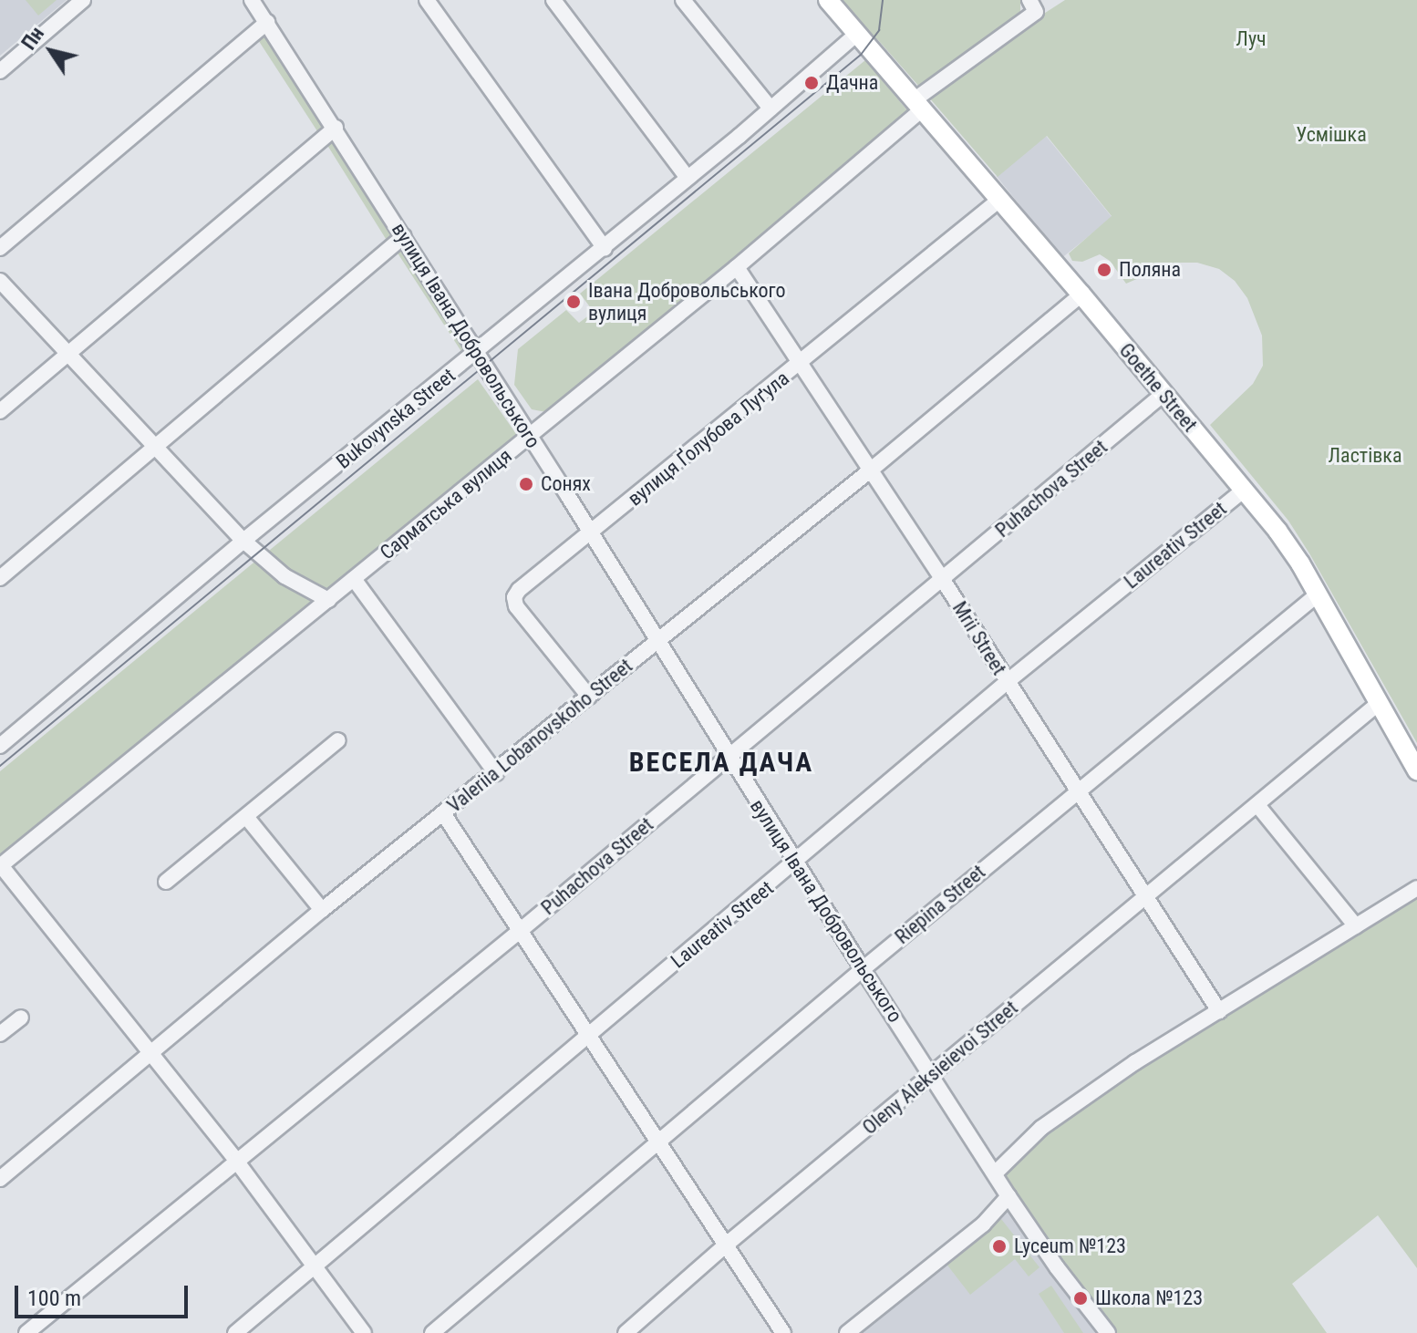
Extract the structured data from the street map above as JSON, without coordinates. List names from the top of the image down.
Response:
{
  "streets": {
    "main road": ["Goethe Street"],
    "street": [
      "вулиця Івана Добровольського",
      "Bukovynska Street",
      "вулиця Ґолубова Луґула",
      "Puhachova Street",
      "Сарматська вулиця",
      "Laureativ Street",
      "Mrii Street",
      "Valeriia Lobanovskoho Street",
      "Riepina Street",
      "Oleny Aleksieievoi Street"
    ]
  },
  "crossings": [
    ["вулиця Івана Добровольського", "Bukovynska Street"],
    ["вулиця Івана Добровольського", "вулиця Ґолубова Луґула"],
    ["вулиця Івана Добровольського", "Puhachova Street"],
    ["вулиця Івана Добровольського", "Сарматська вулиця"],
    ["вулиця Івана Добровольського", "Laureativ Street"],
    ["вулиця Івана Добровольського", "Valeriia Lobanovskoho Street"],
    ["вулиця Івана Добровольського", "Riepina Street"],
    ["вулиця Івана Добровольського", "Oleny Aleksieievoi Street"],
    ["Goethe Street", "Bukovynska Street"],
    ["Goethe Street", "вулиця Ґолубова Луґула"],
    ["Goethe Street", "Puhachova Street"],
    ["Goethe Street", "Сарматська вулиця"],
    ["Goethe Street", "Laureativ Street"],
    ["Goethe Street", "Valeriia Lobanovskoho Street"],
    ["Goethe Street", "Riepina Street"],
    ["Goethe Street", "Oleny Aleksieievoi Street"],
    ["вулиця Ґолубова Луґула", "Mrii Street"],
    ["вулиця Ґолубова Луґула", "Valeriia Lobanovskoho Street"],
    ["Puhachova Street", "Mrii Street"],
    ["Сарматська вулиця", "Mrii Street"],
    ["Laureativ Street", "Mrii Street"],
    ["Mrii Street", "Valeriia Lobanovskoho Street"],
    ["Mrii Street", "Riepina Street"],
    ["Mrii Street", "Oleny Aleksieievoi Street"]
  ],
  "districts": ["ВЕСЕЛА ДАЧА"],
  "parks": ["Луч", "Усмішка", "Ластівка"],
  "places": [
    "Дачна",
    "Поляна",
    "Івана Добровольського вулиця",
    "Сонях",
    "Lyceum №123",
    "Школа №123"
  ],
  "scale_bar": "100 m",
  "north": "top left"
}
